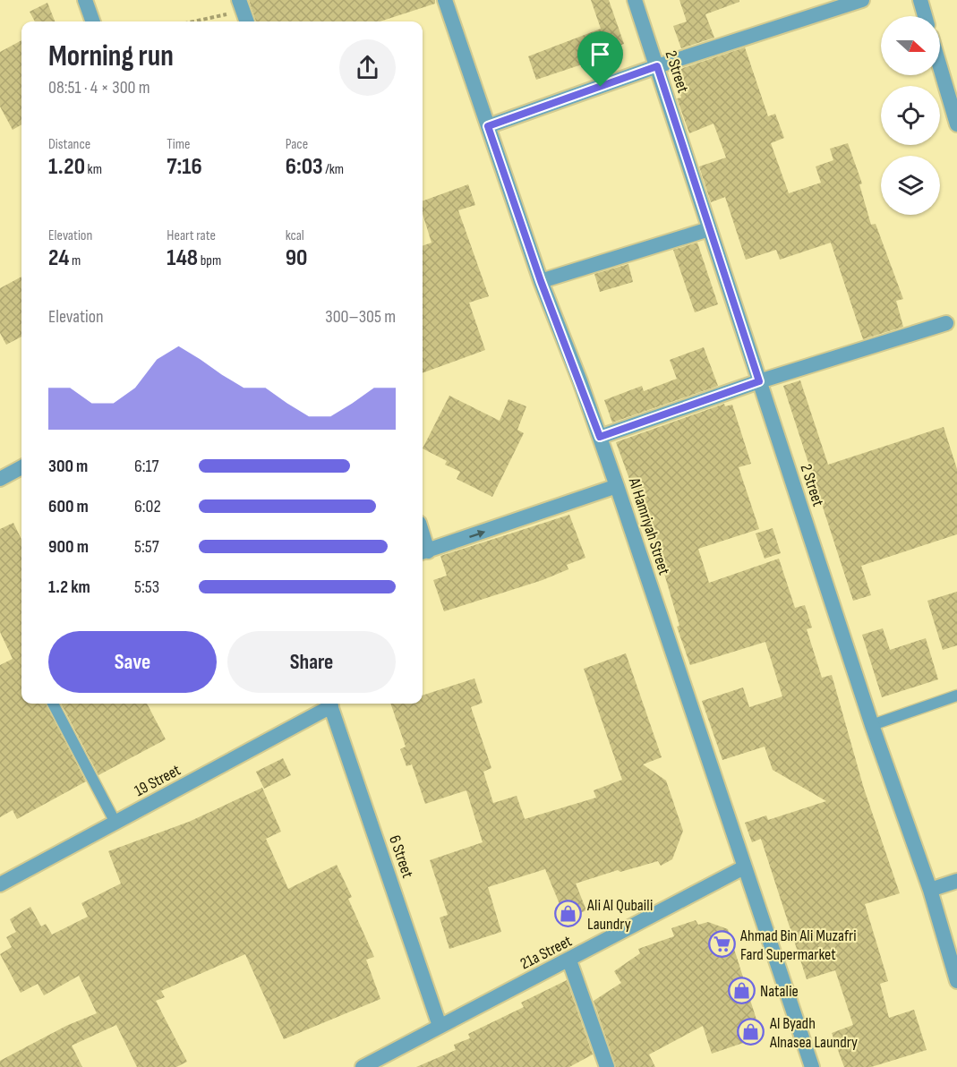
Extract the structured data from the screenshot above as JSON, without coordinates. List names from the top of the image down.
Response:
{
  "streets": {
    "street": [
      "2 Street",
      "Al Hamriyah Street",
      "19 Street",
      "6 Street",
      "21a Street"
    ]
  },
  "crossings": [
    ["Al Hamriyah Street", "21a Street"],
    ["6 Street", "21a Street"]
  ],
  "places": {
    "shop": ["Ali Al Qubaili Laundry", "Natalie", "Al Byadh Alnasea Laundry"],
    "supermarket": ["Ahmad Bin Ali Muzafri Fard Supermarket"]
  },
  "north": "right",
  "page": {
    "heading": ["Morning run", "08:51 · 4 × 300 m"],
    "stats": [
      ["Distance", "1.20 km"],
      ["Time", "7:16"],
      ["Pace", "6:03 /km"],
      ["Elevation", "24 m"],
      ["Heart rate", "148 bpm"],
      ["kcal", "90"]
    ],
    "chart": ["Elevation", "300–305 m"],
    "list": [
      {
        "name": "300 m",
        "note": "6:17"
      },
      {
        "name": "600 m",
        "note": "6:02"
      },
      {
        "name": "900 m",
        "note": "5:57"
      },
      {
        "name": "1.2 km",
        "note": "5:53"
      }
    ],
    "buttons": ["Save", "Share"]
  }
}
